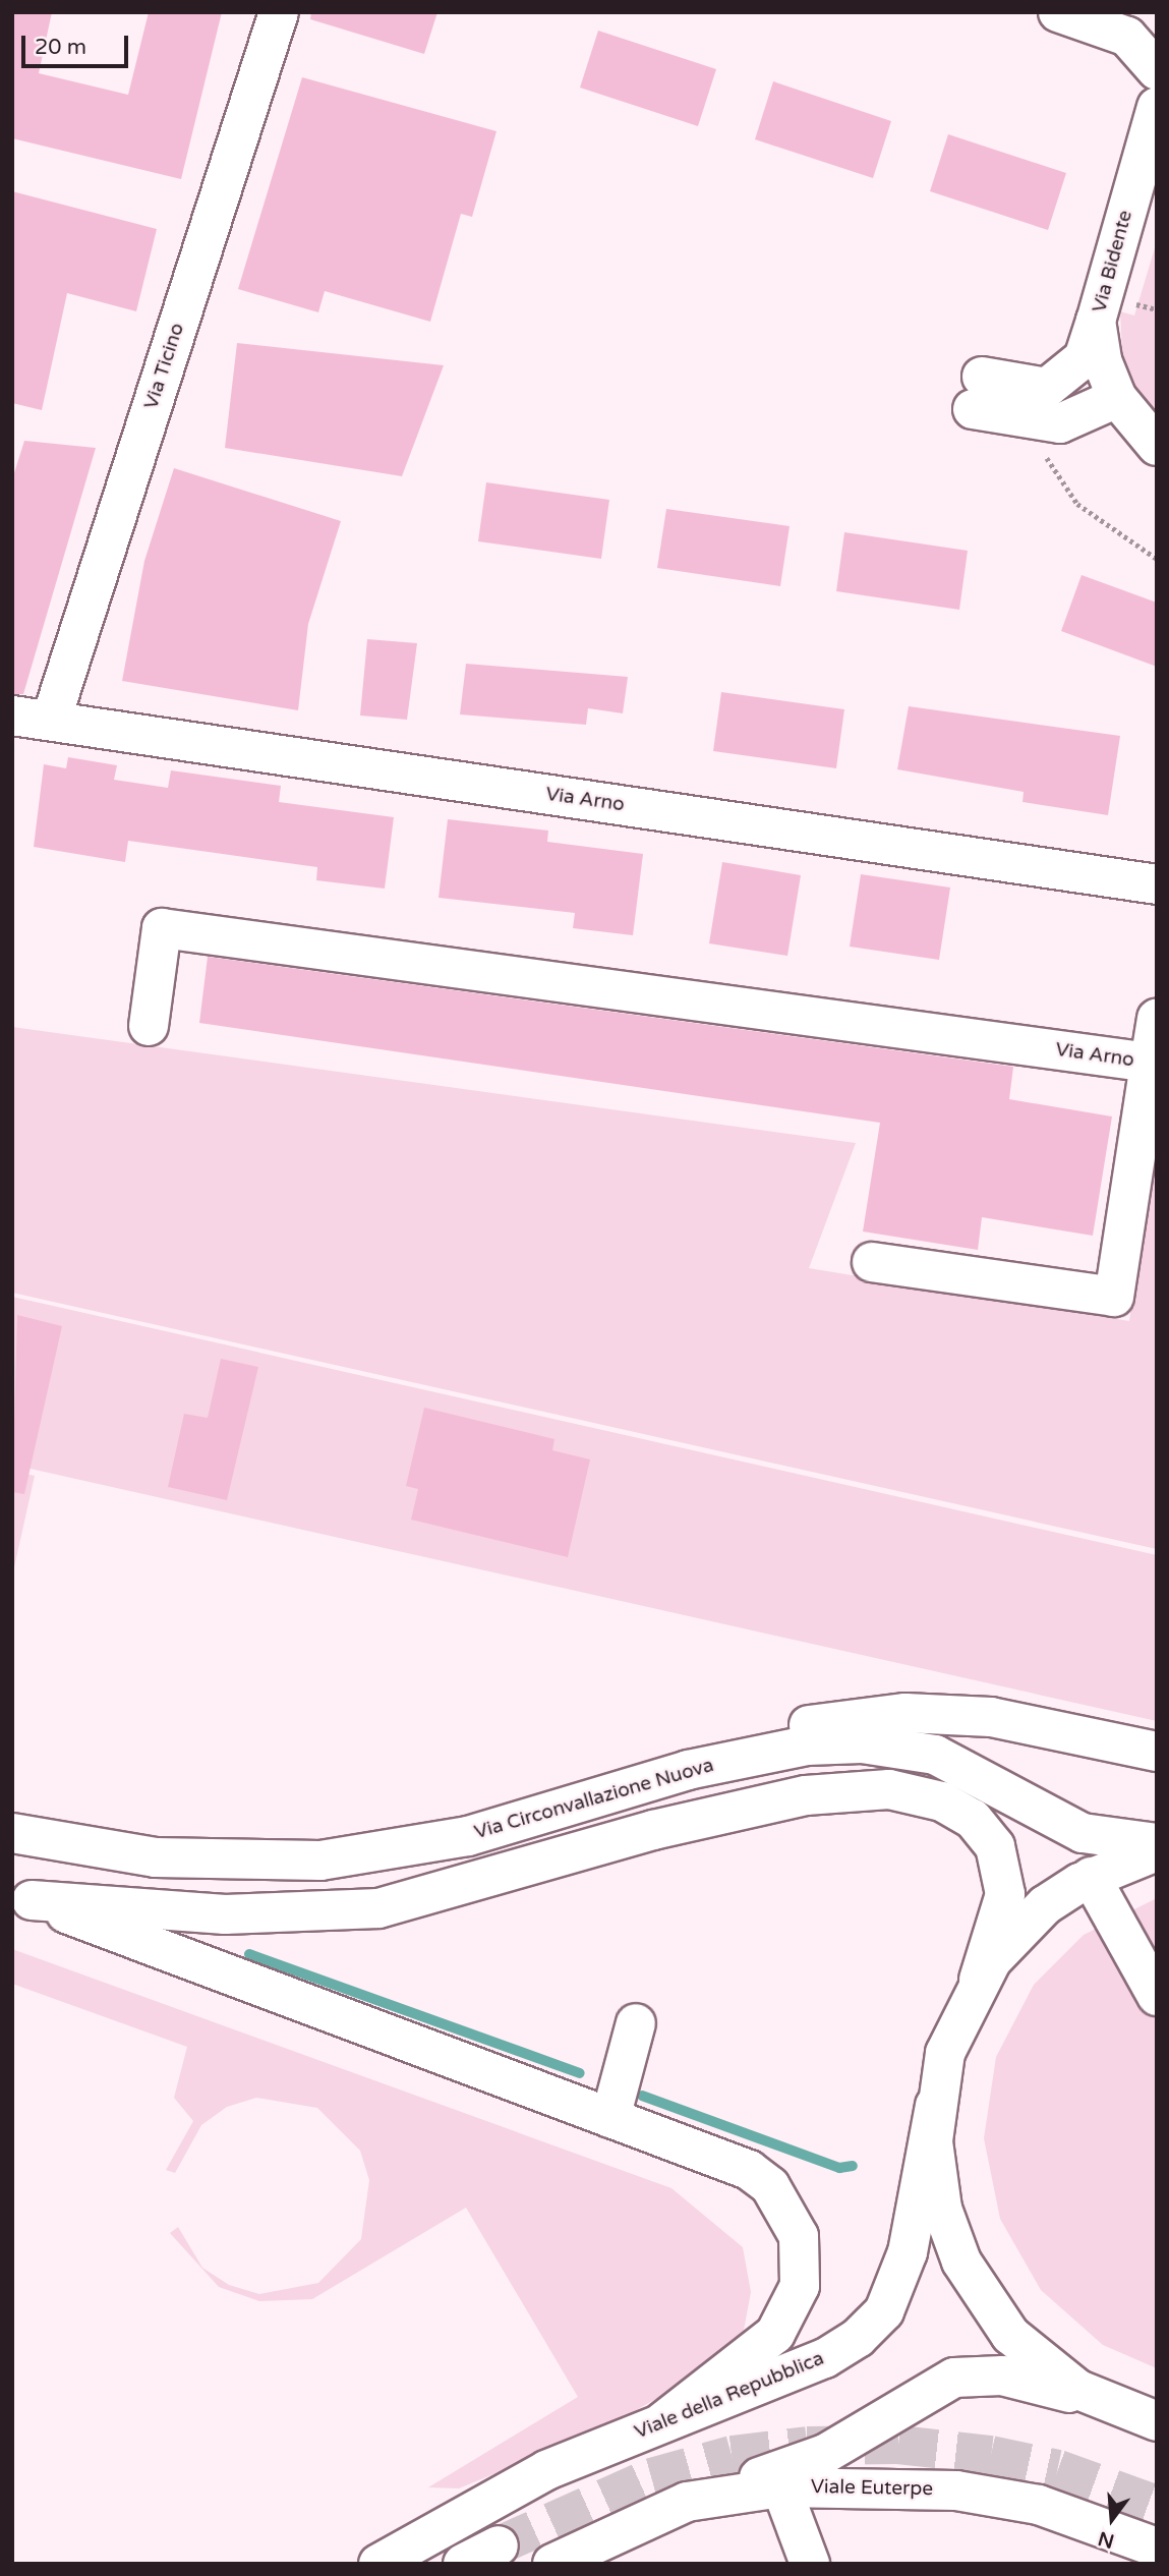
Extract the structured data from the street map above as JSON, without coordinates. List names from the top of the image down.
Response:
{
  "streets": {
    "main road": [
      "Via Bidente",
      "Via Ticino",
      "Via Arno",
      "Via Circonvallazione Nuova",
      "Viale della Repubblica",
      "Viale Euterpe"
    ]
  },
  "crossings": [
    ["Via Ticino", "Via Arno"]
  ],
  "scale_bar": "20 m",
  "north": "bottom"
}
